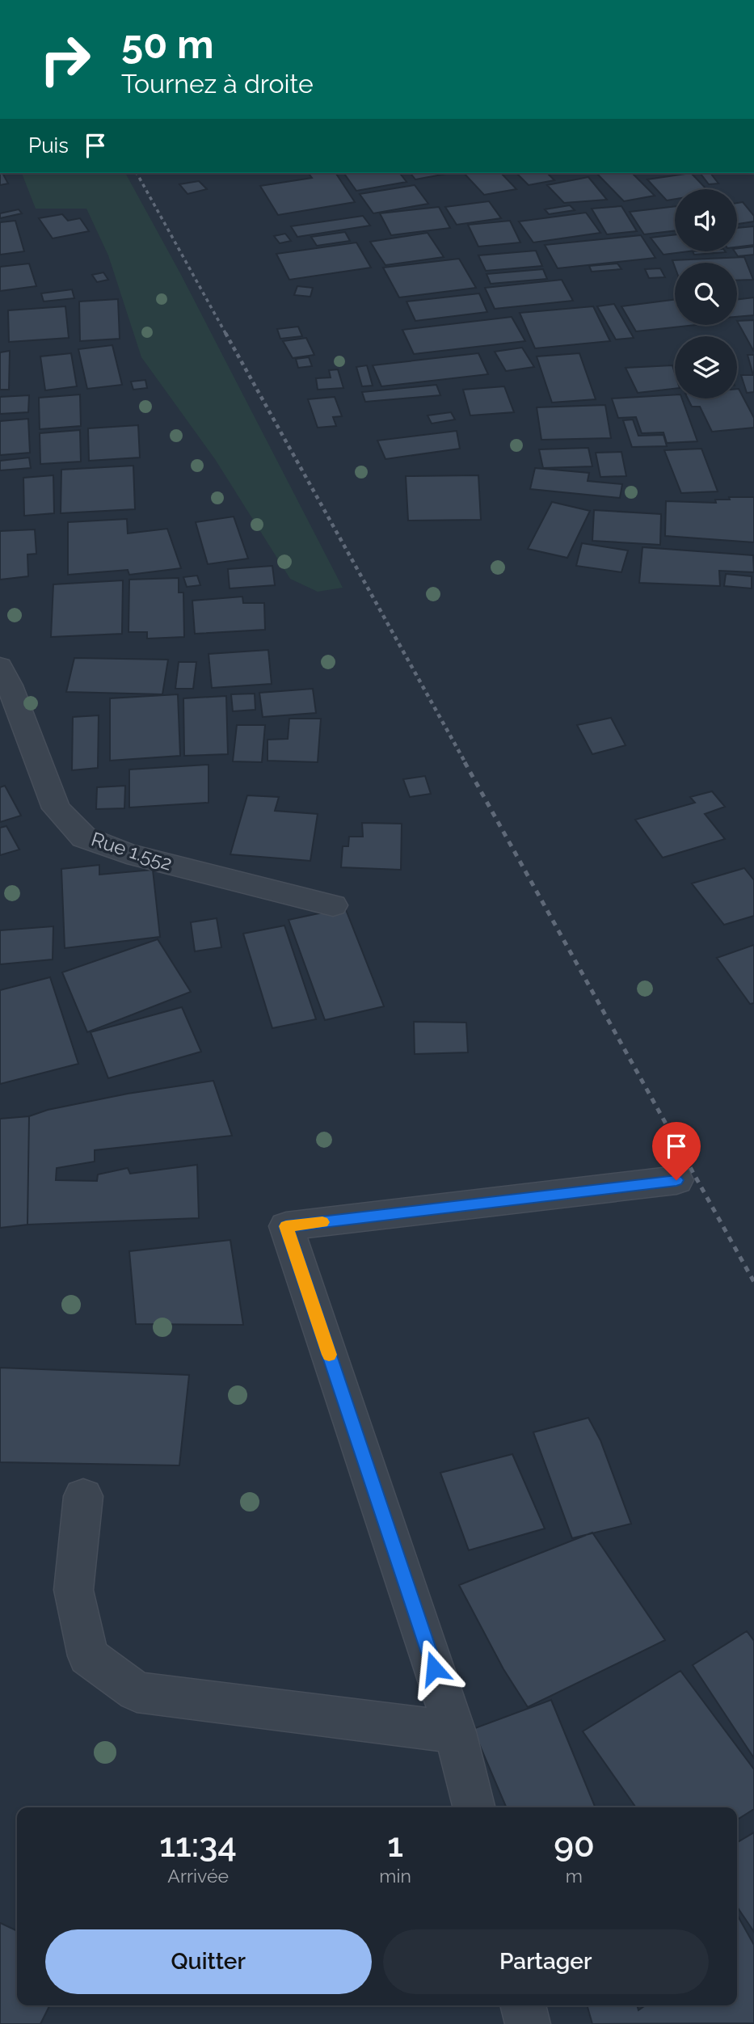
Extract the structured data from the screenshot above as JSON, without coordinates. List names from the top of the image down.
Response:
{
  "streets": {
    "street": ["Rue 1.552"]
  },
  "page": {
    "turn": ["50 m", "Tournez à droite"],
    "then": "Puis",
    "eta": [
      "11:34",
      "Arrivée",
      "1",
      "min",
      "90",
      "m"
    ],
    "buttons": ["Quitter", "Partager"]
  }
}
